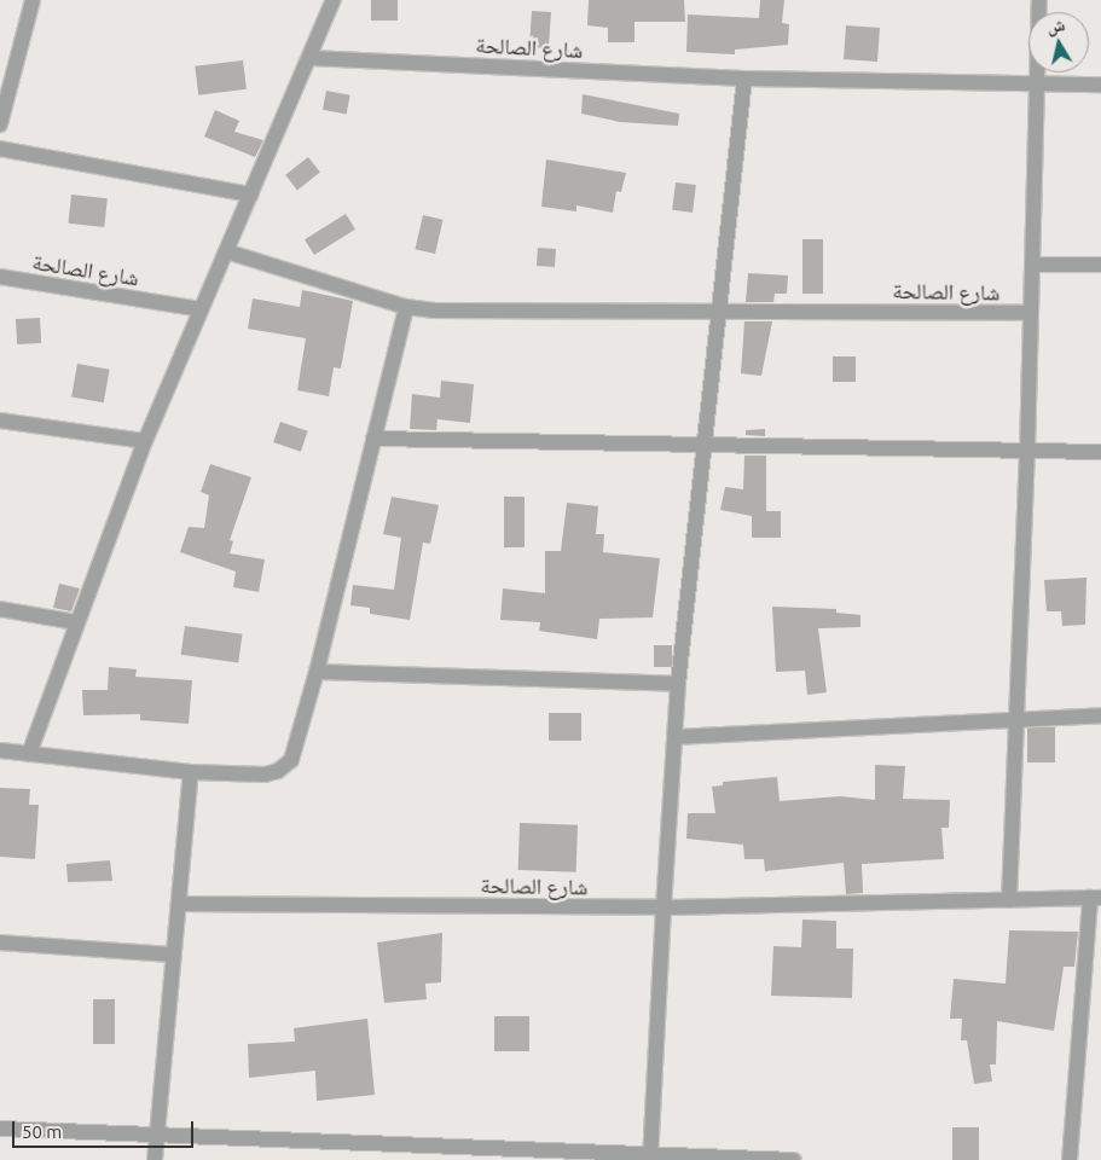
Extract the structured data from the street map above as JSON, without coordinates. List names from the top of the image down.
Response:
{
  "streets": {
    "street": ["شارع الصالحة"]
  },
  "scale_bar": "50 m",
  "north": "top"
}
